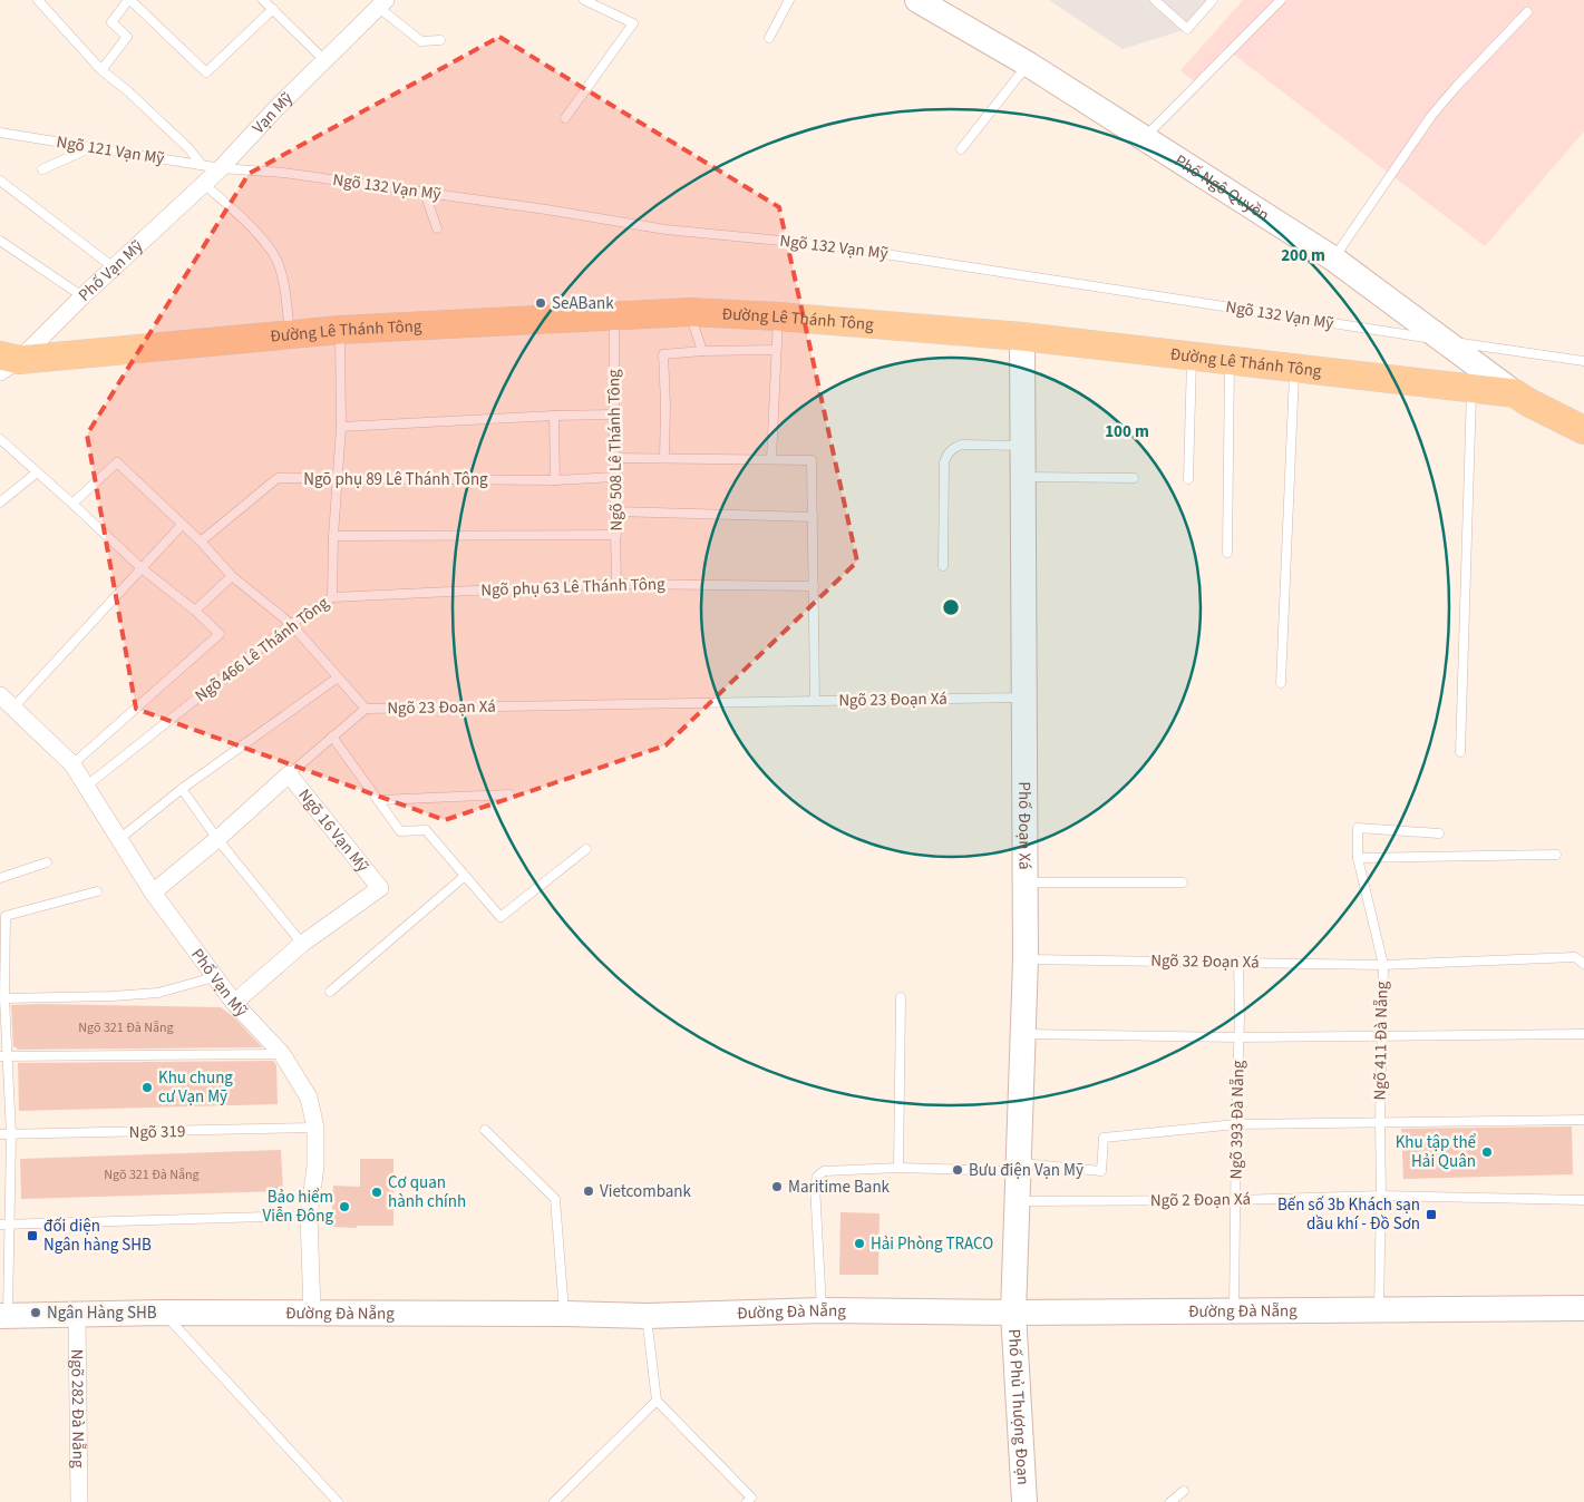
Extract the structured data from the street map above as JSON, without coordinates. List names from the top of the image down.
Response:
{
  "streets": {
    "main road": [
      "Phố Ngô Quyền",
      "Đường Lê Thánh Tông",
      "Phố Đoạn Xá",
      "Đường Đà Nẵng",
      "Phố Phủ Thượng Đoạn"
    ],
    "street": [
      "Vạn Mỹ",
      "Phố Vạn Mỹ",
      "Ngõ 16 Vạn Mỹ",
      "Ngõ 282 Đà Nẵng"
    ],
    "lane": [
      "Ngõ 121 Vạn Mỹ",
      "Ngõ 132 Vạn Mỹ",
      "Ngõ 508 Lê Thánh Tông",
      "Ngõ phụ 89 Lê Thánh Tông",
      "Ngõ phụ 63 Lê Thánh Tông",
      "Ngõ 466 Lê Thánh Tông",
      "Ngõ 23 Đoạn Xá",
      "Ngõ 32 Đoạn Xá",
      "Ngõ 411 Đà Nẵng",
      "Ngõ 393 Đà Nẵng",
      "Ngõ 319",
      "Ngõ 2 Đoạn Xá"
    ]
  },
  "crossings": [
    ["Vạn Mỹ", "Ngõ 121 Vạn Mỹ"],
    ["Vạn Mỹ", "Ngõ 132 Vạn Mỹ"],
    ["Vạn Mỹ", "Phố Vạn Mỹ"],
    ["Ngõ 121 Vạn Mỹ", "Ngõ 132 Vạn Mỹ"],
    ["Ngõ 121 Vạn Mỹ", "Phố Vạn Mỹ"],
    ["Ngõ 132 Vạn Mỹ", "Phố Ngô Quyền"],
    ["Ngõ 132 Vạn Mỹ", "Phố Vạn Mỹ"],
    ["Phố Ngô Quyền", "Đường Lê Thánh Tông"],
    ["Phố Vạn Mỹ", "Đường Lê Thánh Tông"],
    ["Phố Vạn Mỹ", "Ngõ 466 Lê Thánh Tông"],
    ["Phố Vạn Mỹ", "Ngõ 16 Vạn Mỹ"],
    ["Phố Vạn Mỹ", "Ngõ 319"],
    ["Phố Vạn Mỹ", "Đường Đà Nẵng"],
    ["Đường Lê Thánh Tông", "Ngõ 508 Lê Thánh Tông"],
    ["Đường Lê Thánh Tông", "Ngõ 466 Lê Thánh Tông"],
    ["Đường Lê Thánh Tông", "Phố Đoạn Xá"],
    ["Ngõ 508 Lê Thánh Tông", "Ngõ phụ 89 Lê Thánh Tông"],
    ["Ngõ 508 Lê Thánh Tông", "Ngõ phụ 63 Lê Thánh Tông"],
    ["Ngõ phụ 89 Lê Thánh Tông", "Ngõ 466 Lê Thánh Tông"],
    ["Ngõ phụ 89 Lê Thánh Tông", "Ngõ 23 Đoạn Xá"],
    ["Ngõ phụ 63 Lê Thánh Tông", "Ngõ 466 Lê Thánh Tông"],
    ["Ngõ 466 Lê Thánh Tông", "Ngõ 23 Đoạn Xá"],
    ["Ngõ 23 Đoạn Xá", "Phố Đoạn Xá"],
    ["Phố Đoạn Xá", "Ngõ 32 Đoạn Xá"],
    ["Phố Đoạn Xá", "Ngõ 2 Đoạn Xá"],
    ["Phố Đoạn Xá", "Đường Đà Nẵng"],
    ["Phố Đoạn Xá", "Phố Phủ Thượng Đoạn"],
    ["Ngõ 32 Đoạn Xá", "Ngõ 411 Đà Nẵng"],
    ["Ngõ 32 Đoạn Xá", "Ngõ 393 Đà Nẵng"],
    ["Ngõ 411 Đà Nẵng", "Ngõ 2 Đoạn Xá"],
    ["Ngõ 411 Đà Nẵng", "Đường Đà Nẵng"],
    ["Ngõ 393 Đà Nẵng", "Ngõ 2 Đoạn Xá"],
    ["Ngõ 393 Đà Nẵng", "Đường Đà Nẵng"],
    ["Đường Đà Nẵng", "Phố Phủ Thượng Đoạn"],
    ["Đường Đà Nẵng", "Ngõ 282 Đà Nẵng"]
  ],
  "places": {
    "other": [
      "SeABank",
      "Khu chung cư Vạn Mỹ",
      "Khu tập thể Hải Quân",
      "Bưu điện Vạn Mỹ",
      "Maritime Bank",
      "Vietcombank",
      "Cơ quan hành chính",
      "Bảo hiểm Viễn Đông",
      "Hải Phòng TRACO",
      "Ngân Hàng SHB"
    ],
    "transit": ["Bến số 3b Khách sạn dầu khí - Đồ Sơn", "đối diện Ngân hàng SHB"]
  },
  "house_numbers": ["Ngõ 321 Đà Nẵng", "Ngõ 321 Đà Nẵng"],
  "rings": ["200 m", "100 m"]
}
